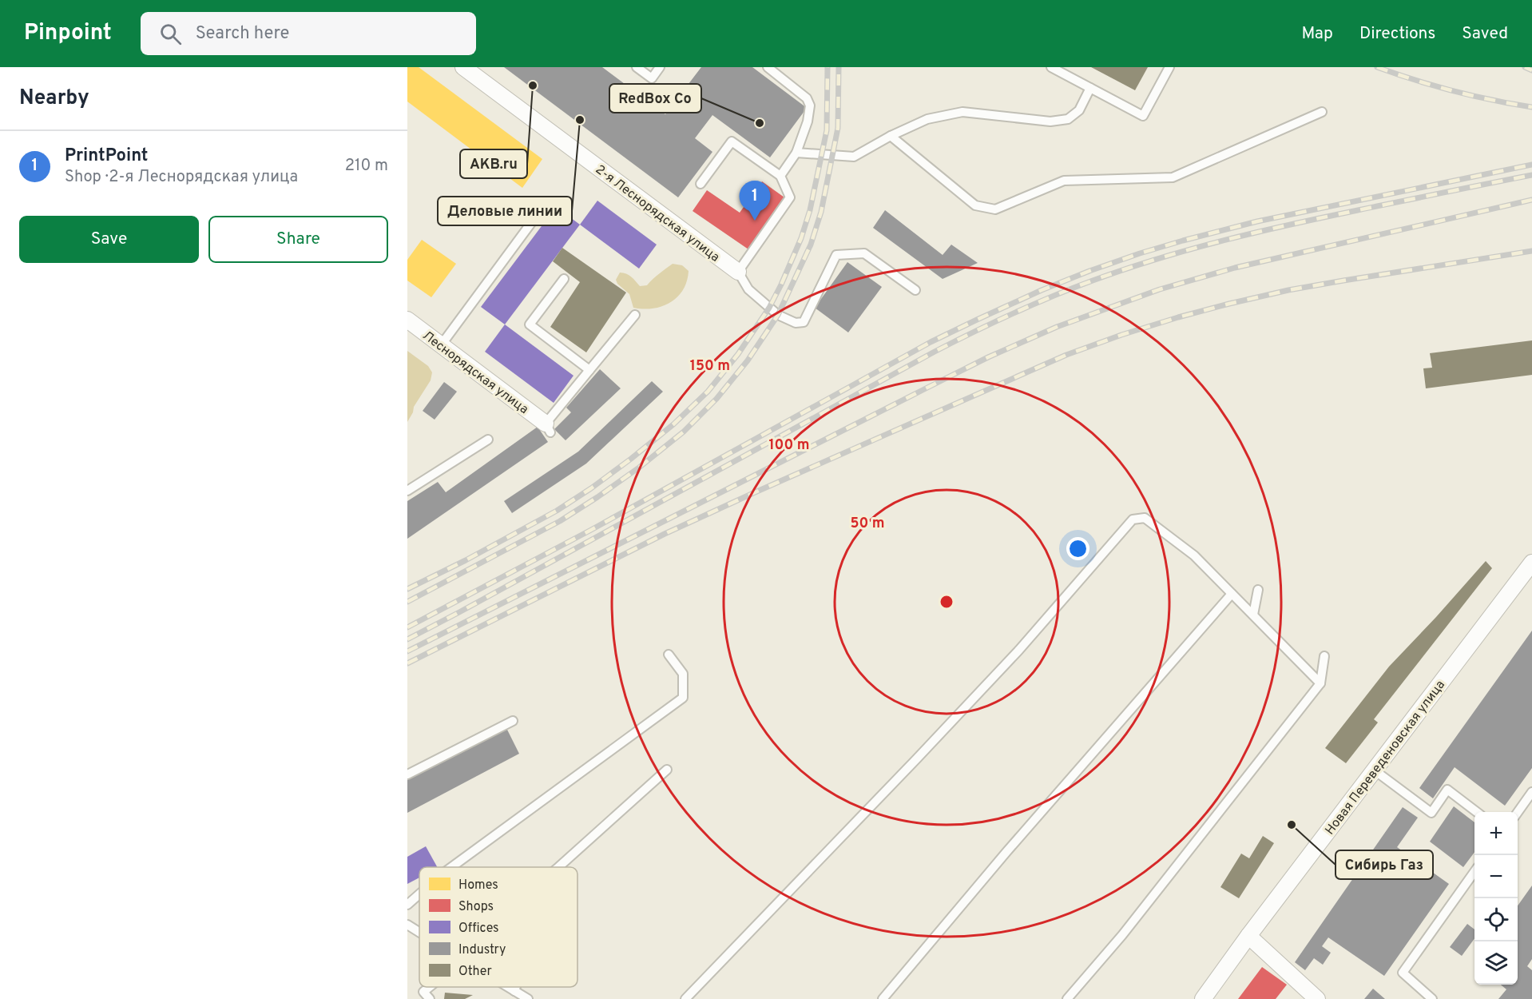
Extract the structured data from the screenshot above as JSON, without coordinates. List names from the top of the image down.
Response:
{
  "streets": {
    "street": ["2-я Леснорядская улица", "Леснорядская улица", "Новая Переведеновская улица"]
  },
  "places": [
    "AKB.ru",
    "Деловые линии",
    "RedBox Co",
    "Сибирь Газ"
  ],
  "legend": [
    "Homes",
    "Shops",
    "Offices",
    "Industry",
    "Other"
  ],
  "page": {
    "header": "Pinpoint",
    "search": "Search here",
    "nav": ["Map", "Directions", "Saved"],
    "heading": "Nearby",
    "list": [
      {
        "mark": "1",
        "name": "PrintPoint",
        "note": "Shop · 2-я Леснорядская улица",
        "value": "210 m"
      }
    ],
    "pins": "1",
    "buttons": ["Save", "Share"],
    "map_buttons": ["+", "−"]
  },
  "rings": ["150 m", "100 m", "50 m"]
}
